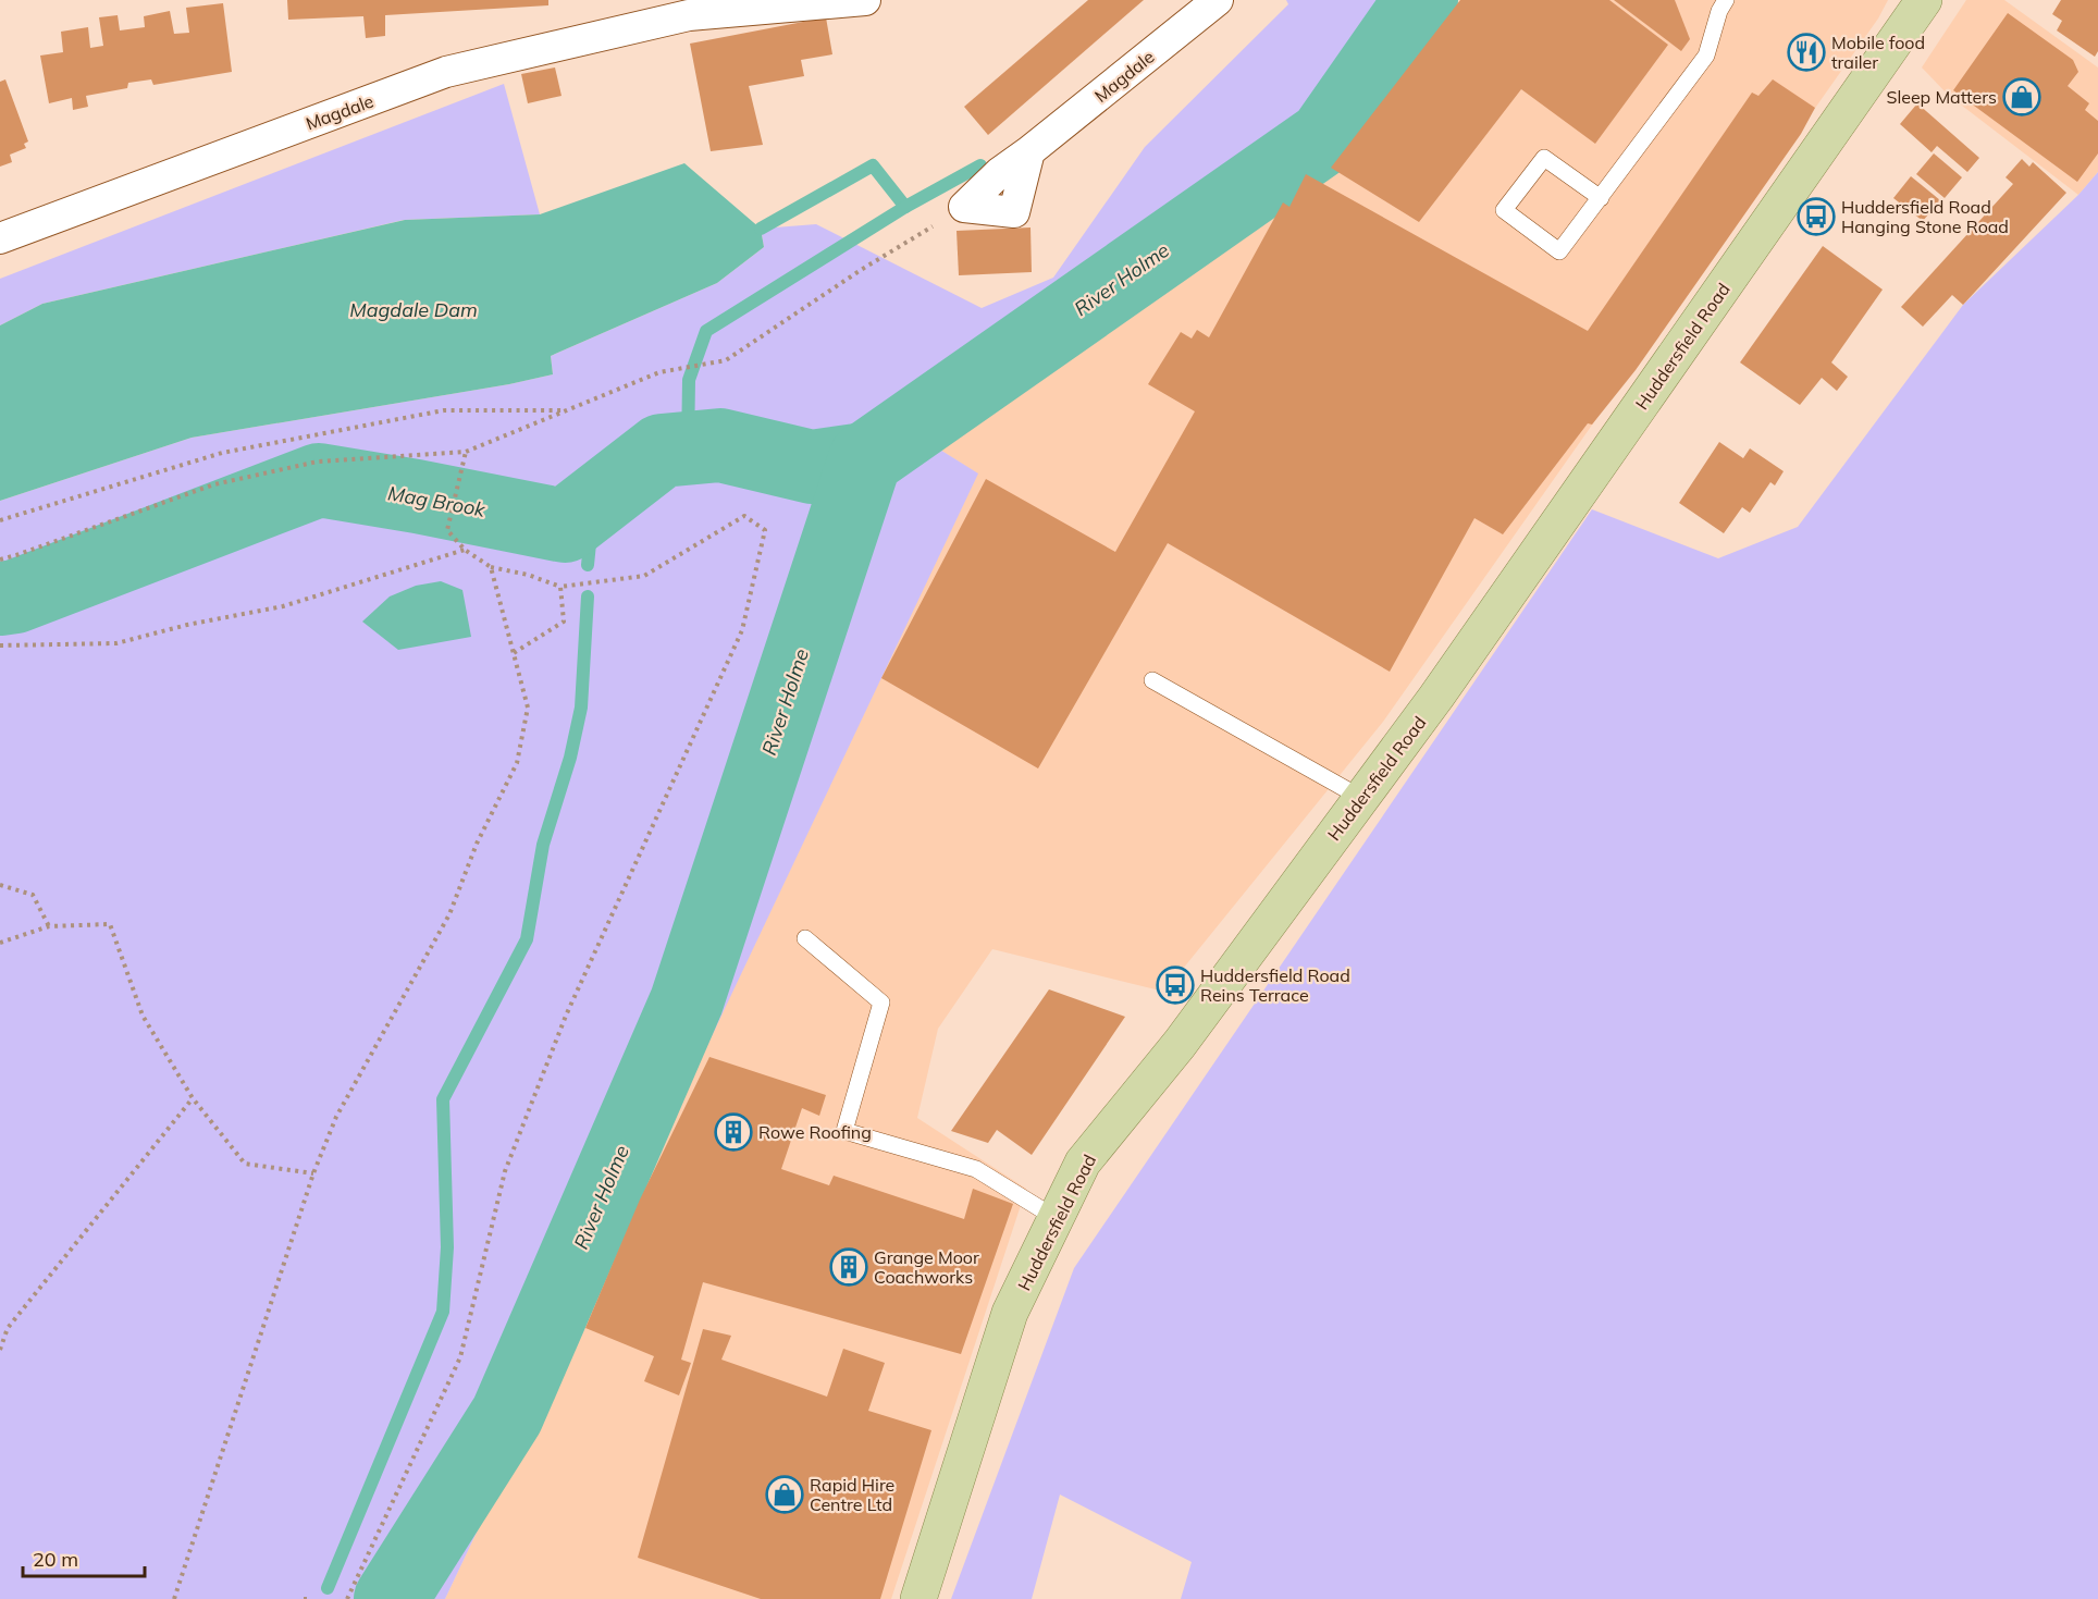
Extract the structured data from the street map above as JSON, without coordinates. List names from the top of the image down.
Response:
{
  "streets": {
    "main road": ["Huddersfield Road"],
    "street": ["Magdale"]
  },
  "water": ["River Holme", "Magdale Dam", "Mag Brook"],
  "places": {
    "restaurant": ["Mobile food trailer"],
    "shop": ["Sleep Matters", "Rapid Hire Centre Ltd"],
    "bus stop": ["Huddersfield Road Hanging Stone Road", "Huddersfield Road Reins Terrace"],
    "building": ["Rowe Roofing", "Grange Moor Coachworks"]
  },
  "scale_bar": "20 m"
}
